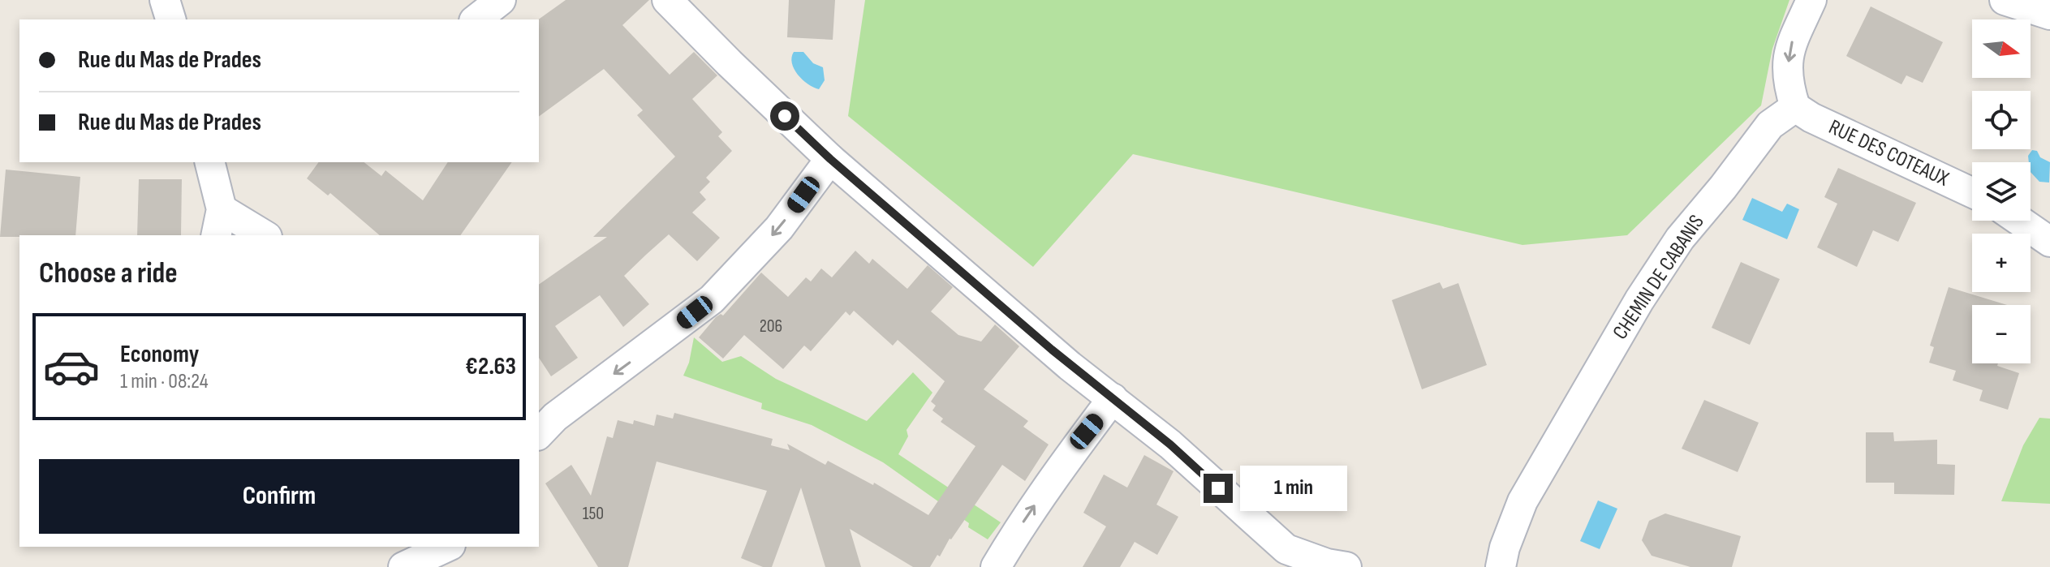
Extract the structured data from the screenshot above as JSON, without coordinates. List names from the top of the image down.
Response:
{
  "streets": {
    "street": ["RUE DES COTEAUX", "CHEMIN DE CABANIS"]
  },
  "crossings": [
    ["RUE DES COTEAUX", "CHEMIN DE CABANIS"]
  ],
  "house_numbers": ["206", "150"],
  "north": "right",
  "page": {
    "map_buttons": ["+", "−"],
    "banner": ["Rue du Mas de Prades", "Rue du Mas de Prades"],
    "heading": "Choose a ride",
    "list": [
      {
        "name": "Economy",
        "note": "1 min · 08:24",
        "value": "€2.63"
      }
    ],
    "buttons": "Confirm",
    "bubble": "1 min"
  }
}
